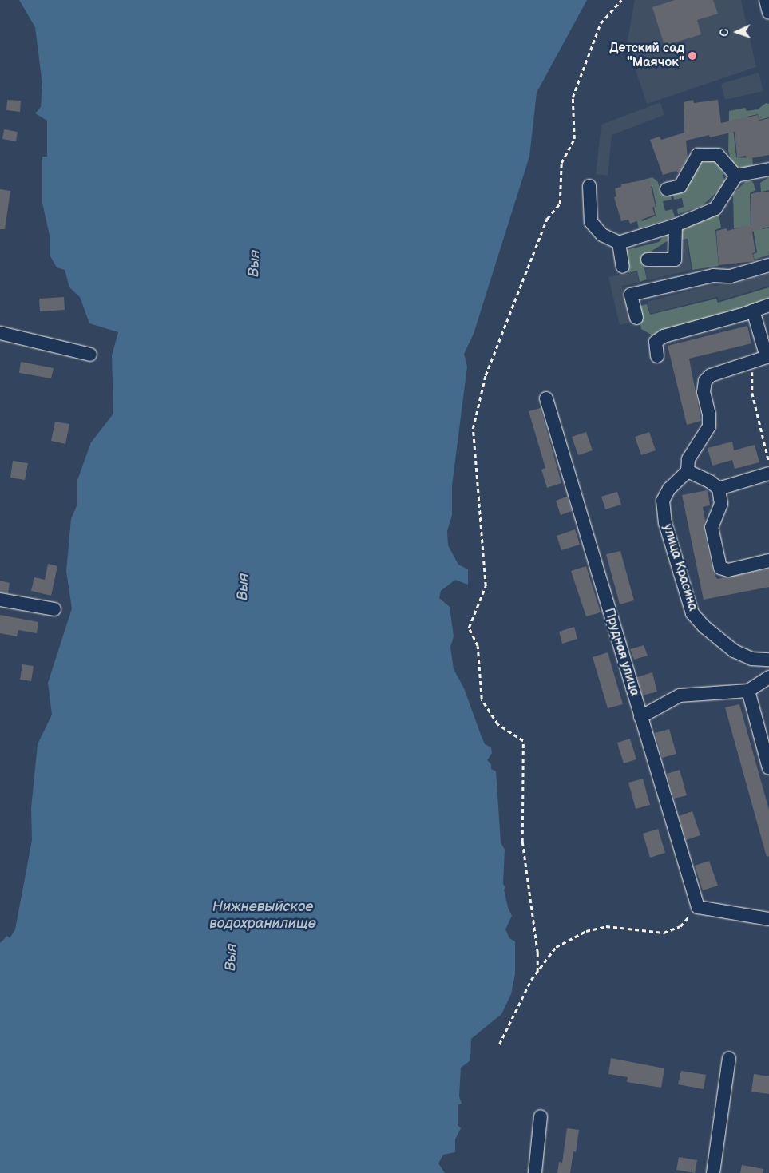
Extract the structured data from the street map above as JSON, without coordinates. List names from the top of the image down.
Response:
{
  "streets": {
    "street": ["улица Красина", "Прудная улица"]
  },
  "water": ["Выя", "Нижневыйское водохранилище"],
  "places": ["Детский сад \"Маячок\""],
  "north": "left"
}
